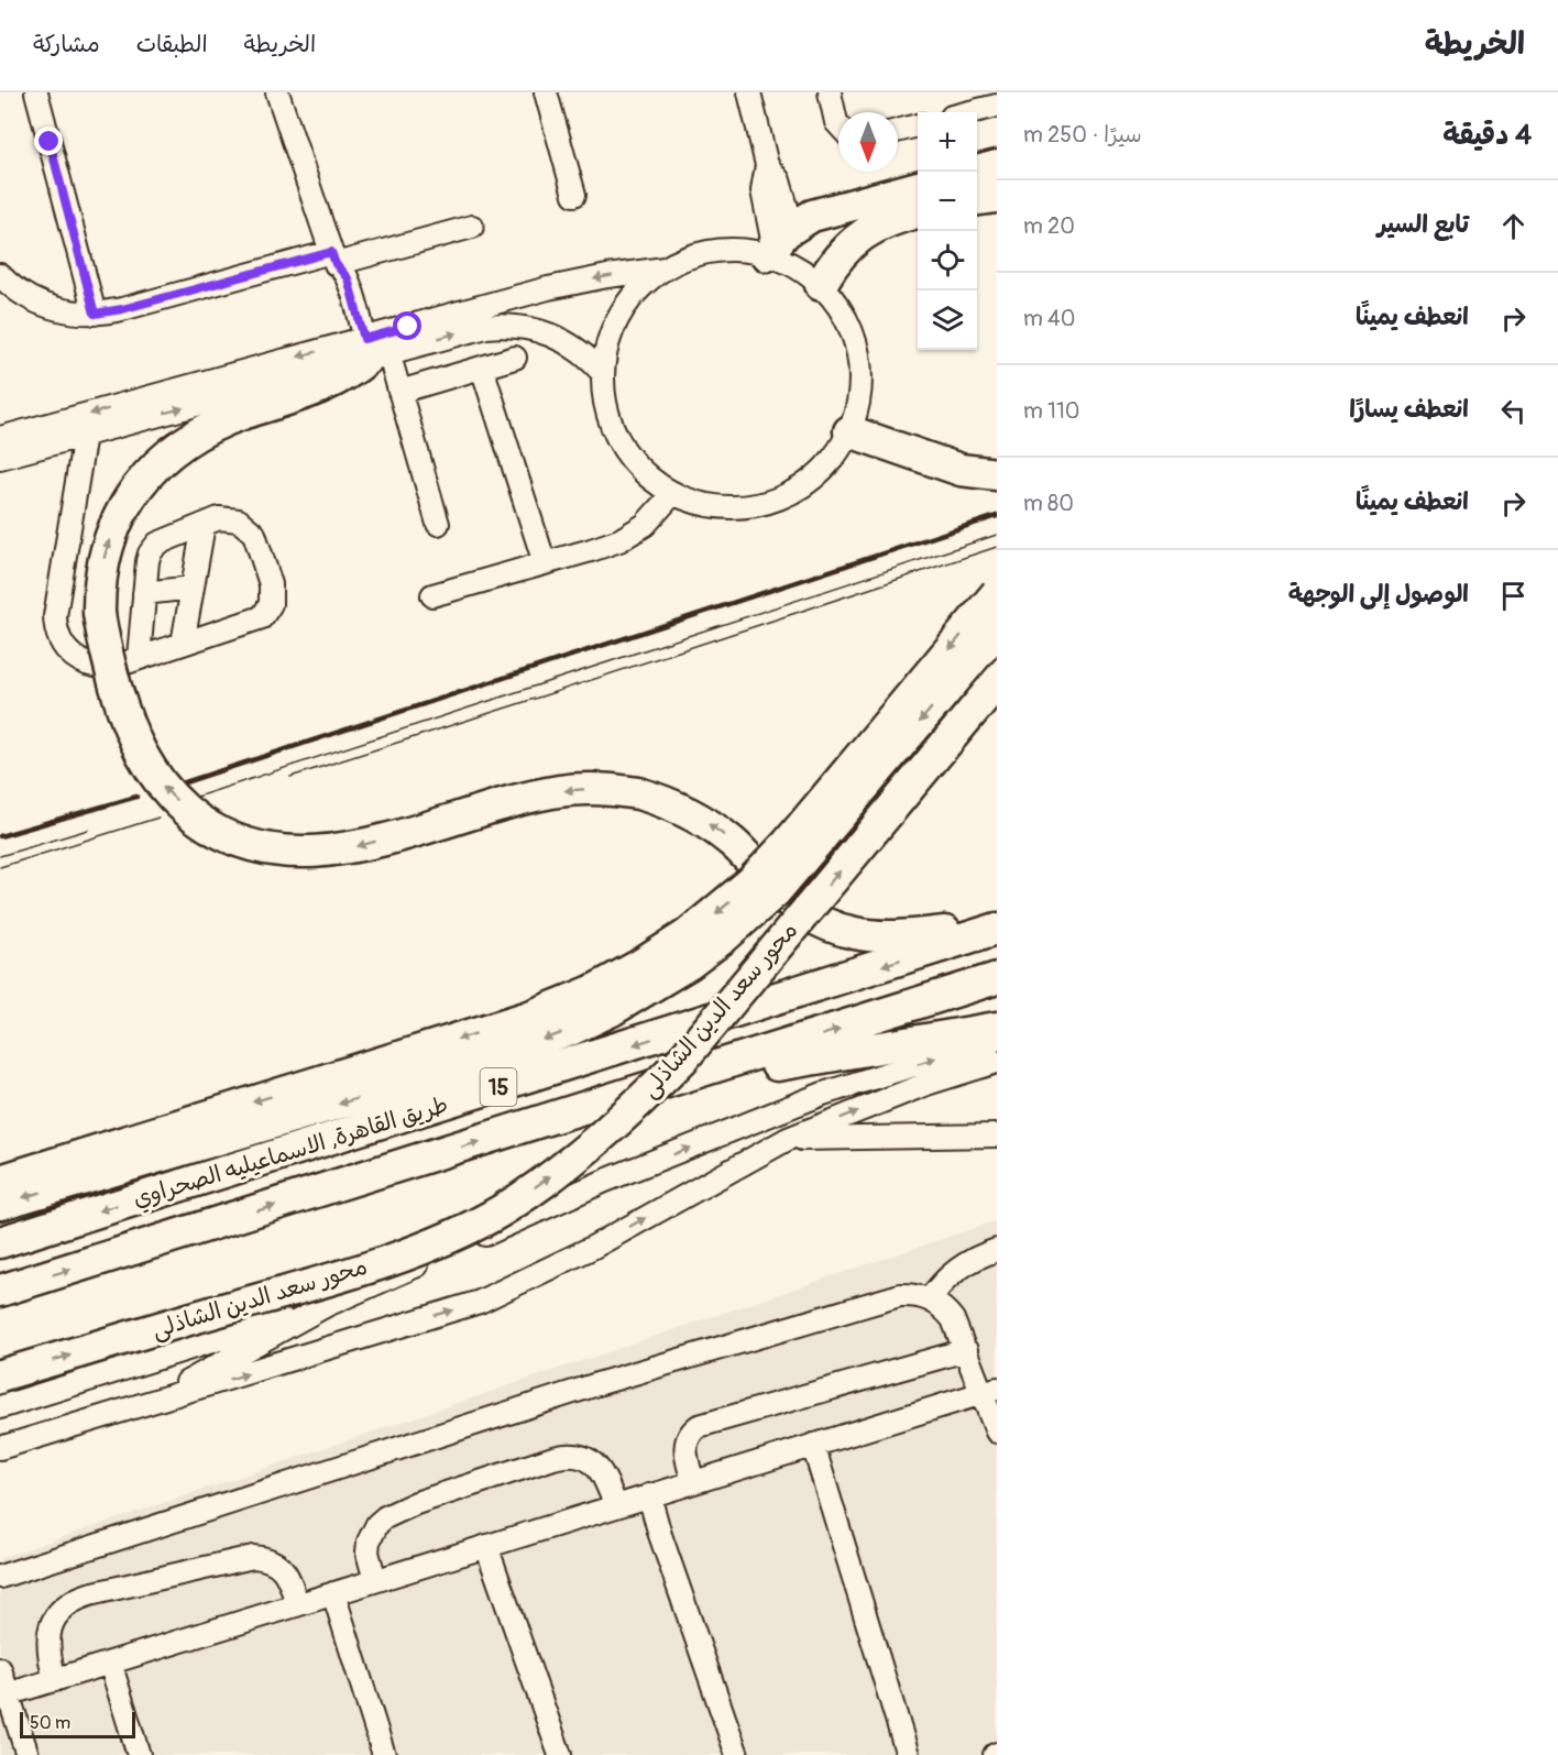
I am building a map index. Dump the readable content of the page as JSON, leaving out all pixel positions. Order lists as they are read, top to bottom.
{
  "streets": {
    "highway": ["محور سعد الدين الشاذلى", "15", "طريق القاهرة, الاسماعيليه الصحراوي"]
  },
  "scale_bar": "50 m",
  "north": "bottom",
  "page": {
    "header": "الخريطة",
    "nav": ["الخريطة", "الطبقات", "مشاركة"],
    "heading": ["4 دقيقة", "سيرًا · 250 m"],
    "map_buttons": ["+", "−"],
    "list": [
      ["تابع السير", "20 m"],
      ["انعطف يمينًا", "40 m"],
      ["انعطف يسارًا", "110 m"],
      ["انعطف يمينًا", "80 m"],
      "الوصول إلى الوجهة"
    ],
    "scale": "50 m"
  }
}
